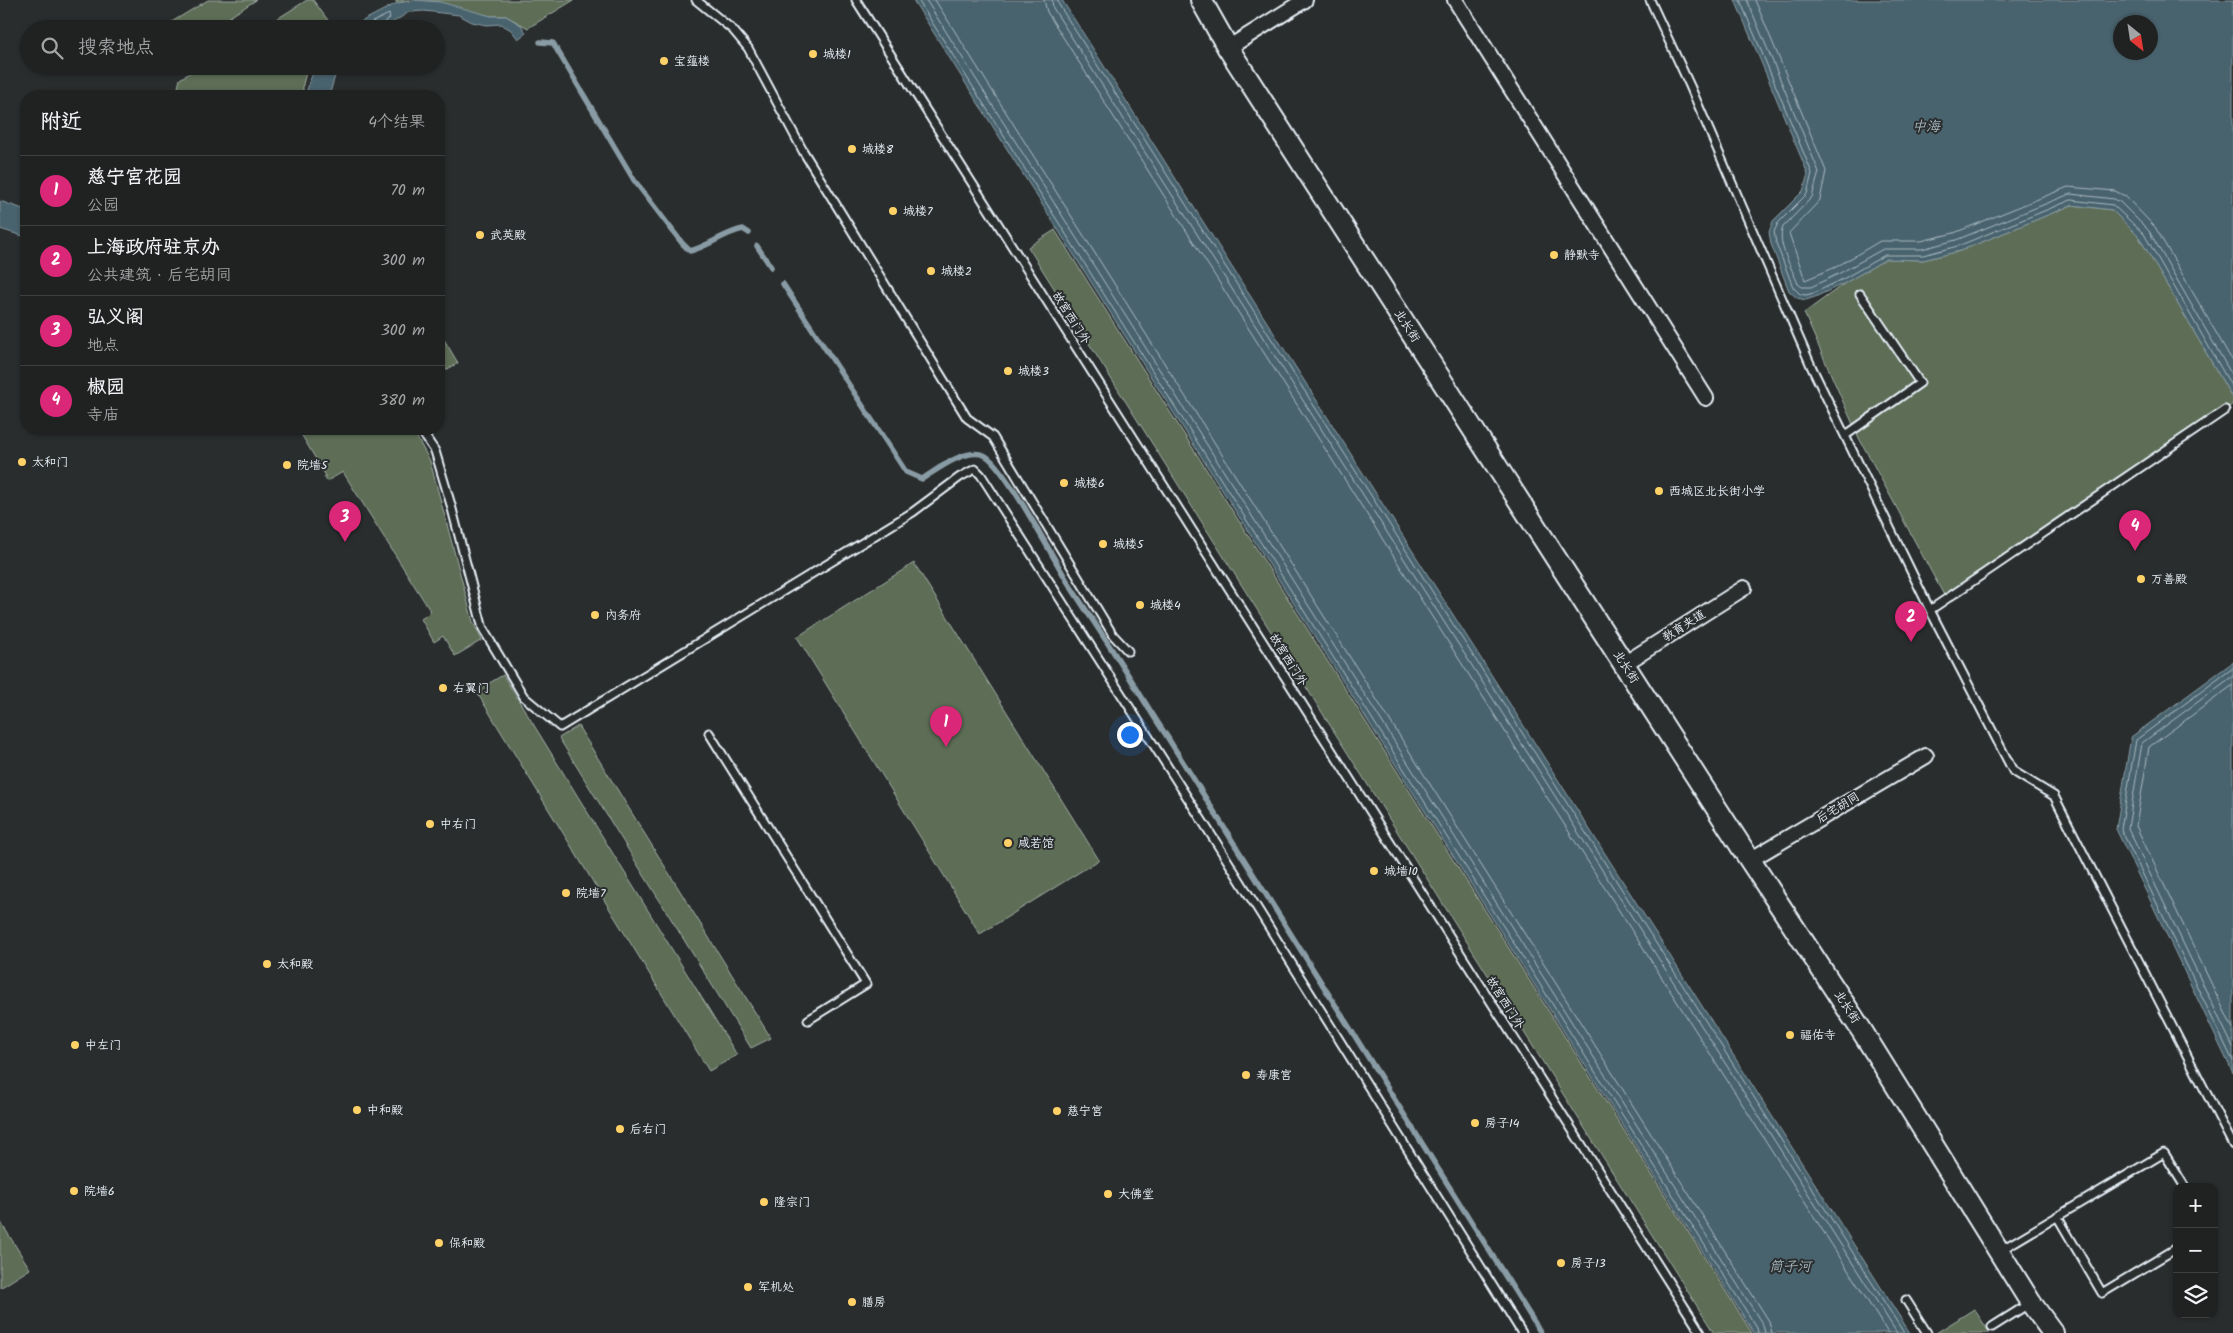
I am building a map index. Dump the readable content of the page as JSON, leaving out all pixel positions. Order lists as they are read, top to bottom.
{
  "streets": {
    "street": ["北长街", "教育夹道", "后宅胡同"],
    "lane": ["故宫西门外"]
  },
  "crossings": [
    ["北长街", "教育夹道"],
    ["北长街", "后宅胡同"]
  ],
  "water": ["中海", "筒子河"],
  "places": [
    "城楼1",
    "宝蕴楼",
    "城楼8",
    "城楼7",
    "武英殿",
    "静默寺",
    "城楼2",
    "城楼3",
    "太和门",
    "院墙5",
    "城楼6",
    "西城区北长街小学",
    "城楼5",
    "万善殿",
    "城楼4",
    "内务府",
    "右翼门",
    "中右门",
    "咸若馆",
    "城墙10",
    "院墙7",
    "太和殿",
    "福佑寺",
    "中左门",
    "寿康宫",
    "中和殿",
    "慈宁宫",
    "房子14",
    "后右门",
    "院墙6",
    "大佛堂",
    "隆宗门",
    "保和殿",
    "房子13",
    "军机处",
    "膳房"
  ],
  "north": "bottom right",
  "page": {
    "search": "搜索地点",
    "heading": ["附近", "4个结果"],
    "list": [
      {
        "mark": "1",
        "name": "慈宁宫花园",
        "note": "公园",
        "value": "70 m"
      },
      {
        "mark": "2",
        "name": "上海政府驻京办",
        "note": "公共建筑 · 后宅胡同",
        "value": "300 m"
      },
      {
        "mark": "3",
        "name": "弘义阁",
        "note": "地点",
        "value": "300 m"
      },
      {
        "mark": "4",
        "name": "椒园",
        "note": "寺庙",
        "value": "380 m"
      }
    ],
    "pins": [
      "3",
      "4",
      "2",
      "1"
    ],
    "map_buttons": ["+", "−"]
  }
}
